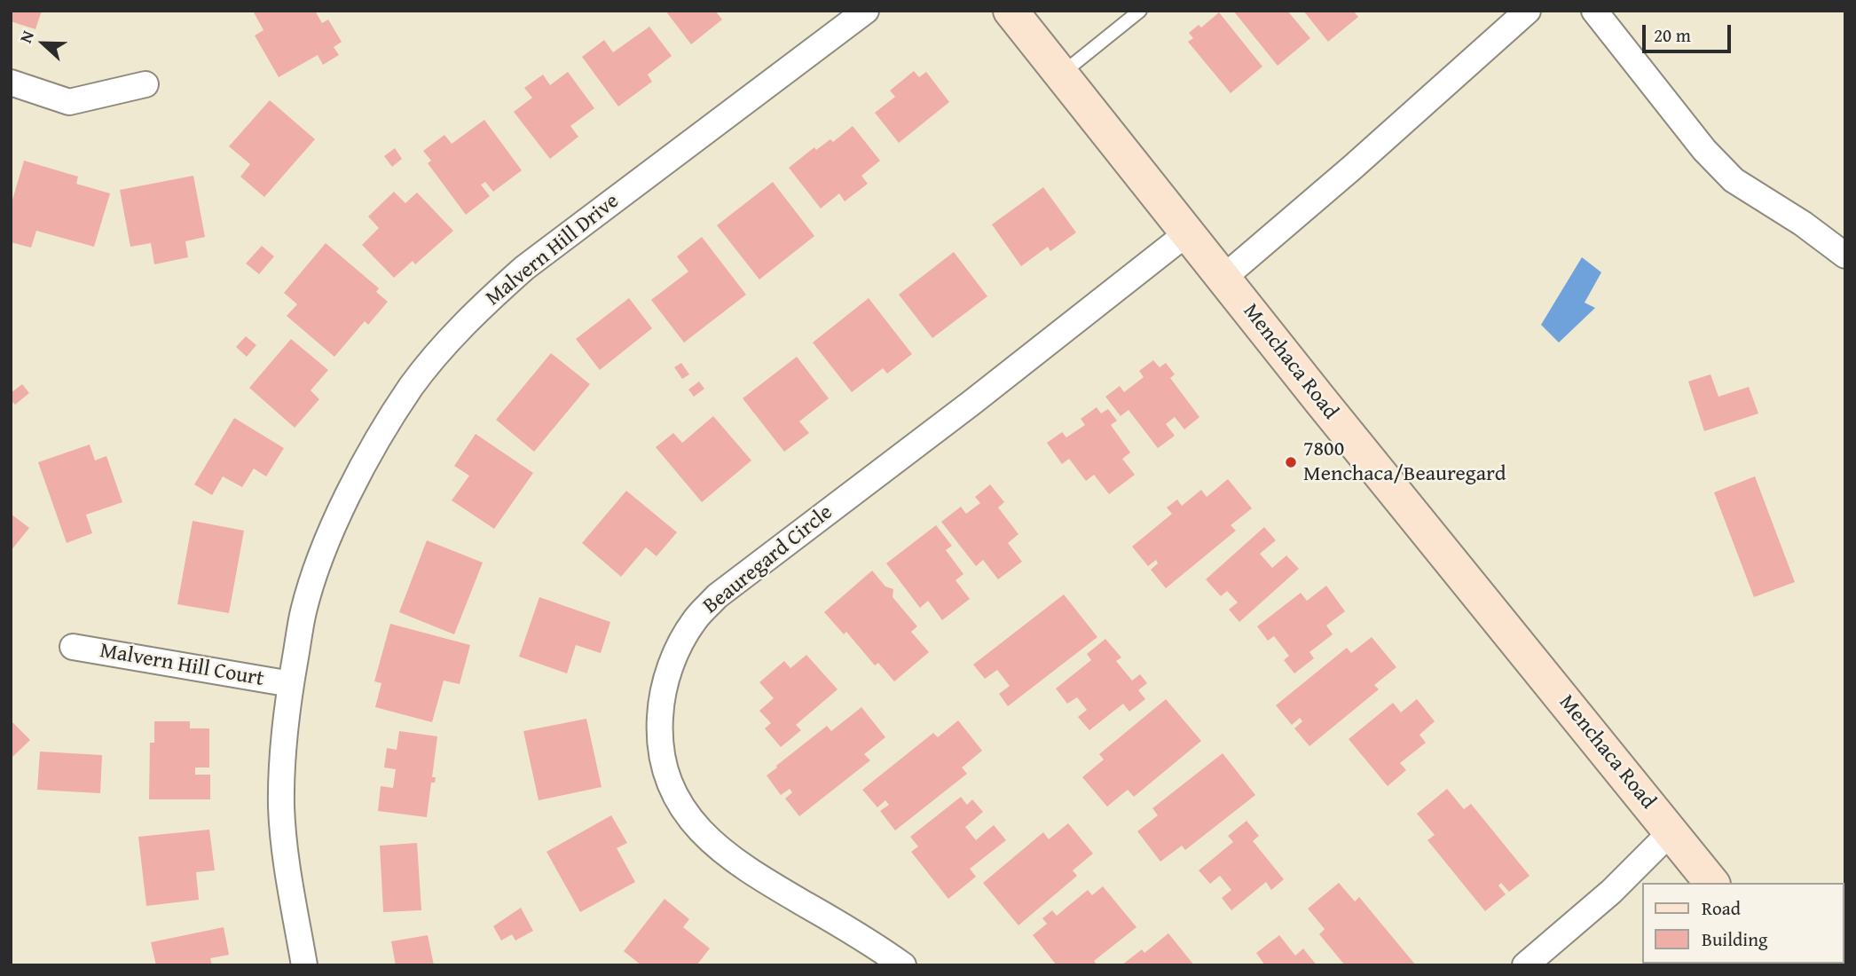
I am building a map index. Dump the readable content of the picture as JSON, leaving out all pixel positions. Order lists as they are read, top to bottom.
{
  "streets": {
    "main road": ["Menchaca Road"],
    "street": ["Malvern Hill Drive", "Beauregard Circle", "Malvern Hill Court"]
  },
  "crossings": [
    ["Malvern Hill Drive", "Malvern Hill Court"],
    ["Menchaca Road", "Beauregard Circle"]
  ],
  "places": ["7800 Menchaca/Beauregard"],
  "legend": ["Road", "Building"],
  "scale_bar": "20 m",
  "north": "left"
}
